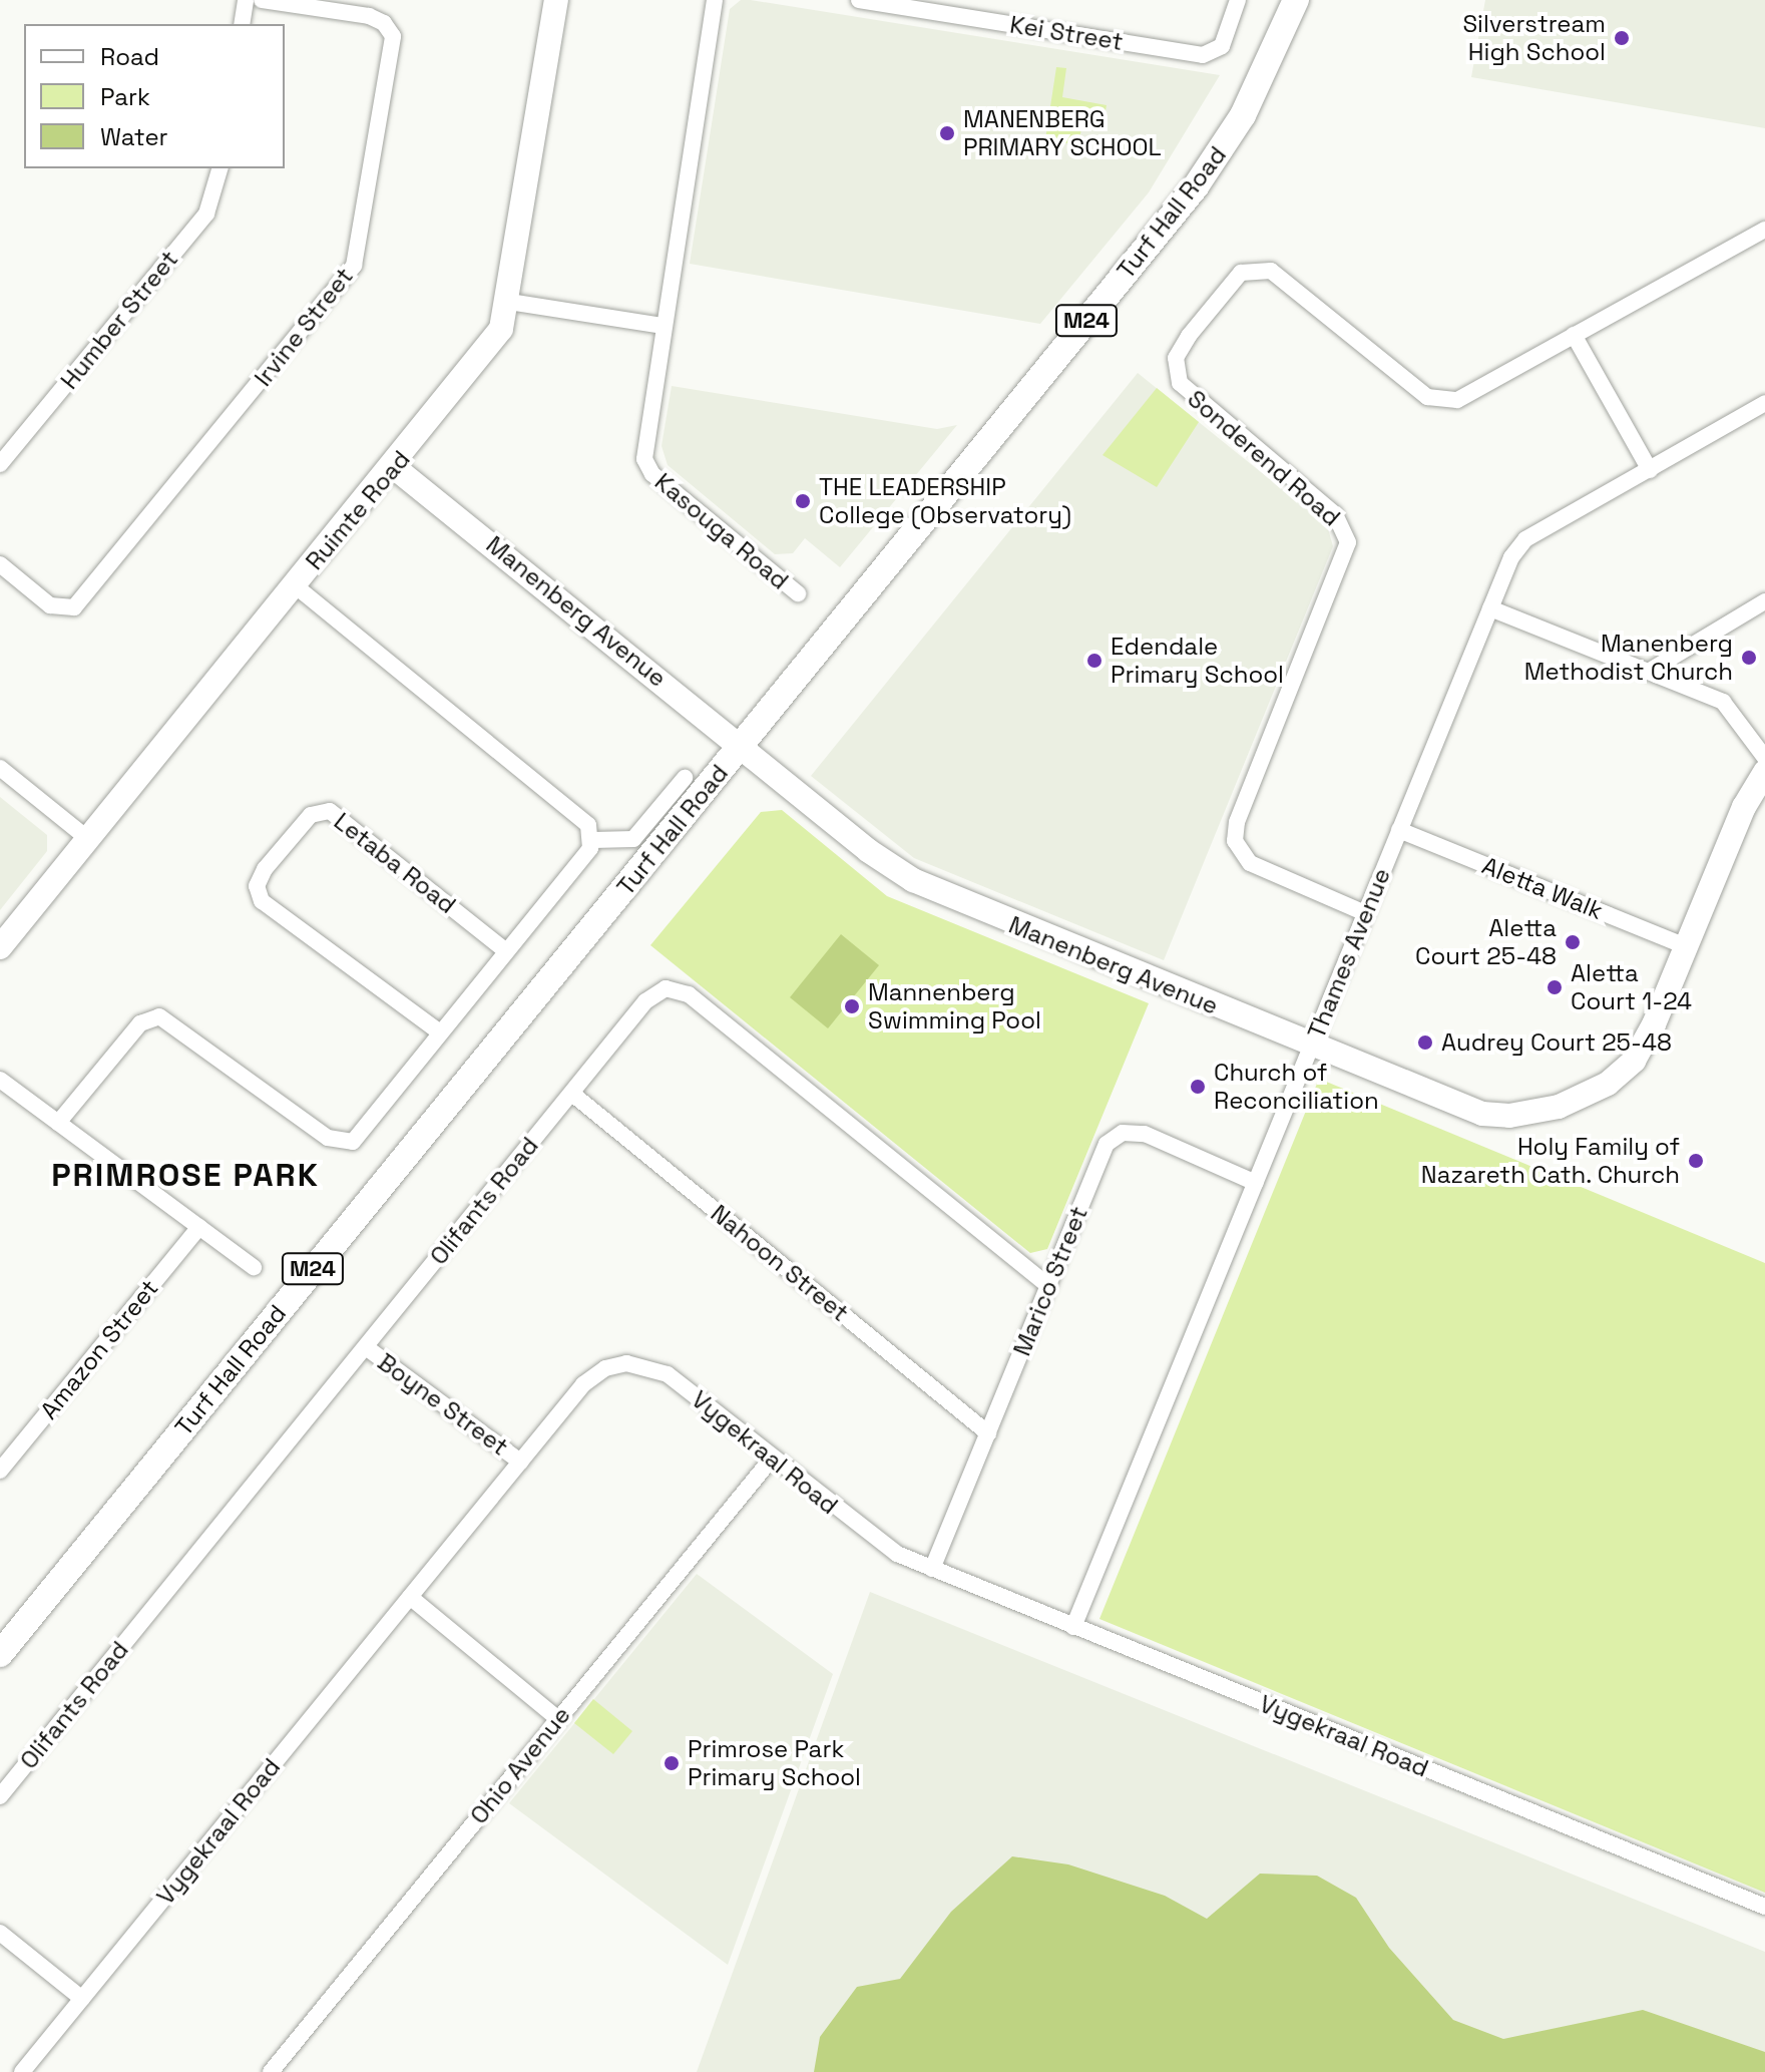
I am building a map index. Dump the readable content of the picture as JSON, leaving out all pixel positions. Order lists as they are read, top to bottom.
{
  "streets": {
    "main road": ["Turf Hall Road", "M24"],
    "street": [
      "Kei Street",
      "Humber Street",
      "Irvine Street",
      "Sonderend Road",
      "Ruimte Road",
      "Kasouga Road",
      "Manenberg Avenue",
      "Letaba Road",
      "Aletta Walk",
      "Thames Avenue",
      "Olifants Road",
      "Nahoon Street",
      "Marico Street",
      "Amazon Street",
      "Boyne Street",
      "Vygekraal Road",
      "Ohio Avenue"
    ]
  },
  "crossings": [
    ["Turf Hall Road", "Manenberg Avenue"],
    ["Sonderend Road", "Thames Avenue"],
    ["Ruimte Road", "Manenberg Avenue"],
    ["Manenberg Avenue", "Aletta Walk"],
    ["Manenberg Avenue", "Thames Avenue"],
    ["Aletta Walk", "Thames Avenue"],
    ["Thames Avenue", "Marico Street"],
    ["Thames Avenue", "Vygekraal Road"],
    ["Olifants Road", "Nahoon Street"],
    ["Olifants Road", "Marico Street"],
    ["Olifants Road", "Boyne Street"],
    ["Nahoon Street", "Marico Street"],
    ["Marico Street", "Vygekraal Road"],
    ["Boyne Street", "Vygekraal Road"],
    ["Vygekraal Road", "Ohio Avenue"]
  ],
  "districts": ["PRIMROSE PARK"],
  "places": [
    "Silverstream High School",
    "MANENBERG PRIMARY SCHOOL",
    "THE LEADERSHIP College (Observatory)",
    "Manenberg Methodist Church",
    "Edendale Primary School",
    "Aletta Court 25-48",
    "Aletta Court 1-24",
    "Mannenberg Swimming Pool",
    "Audrey Court 25-48",
    "Church of Reconciliation",
    "Holy Family of Nazareth Cath. Church",
    "Primrose Park Primary School"
  ],
  "legend": ["Road", "Park", "Water"]
}
